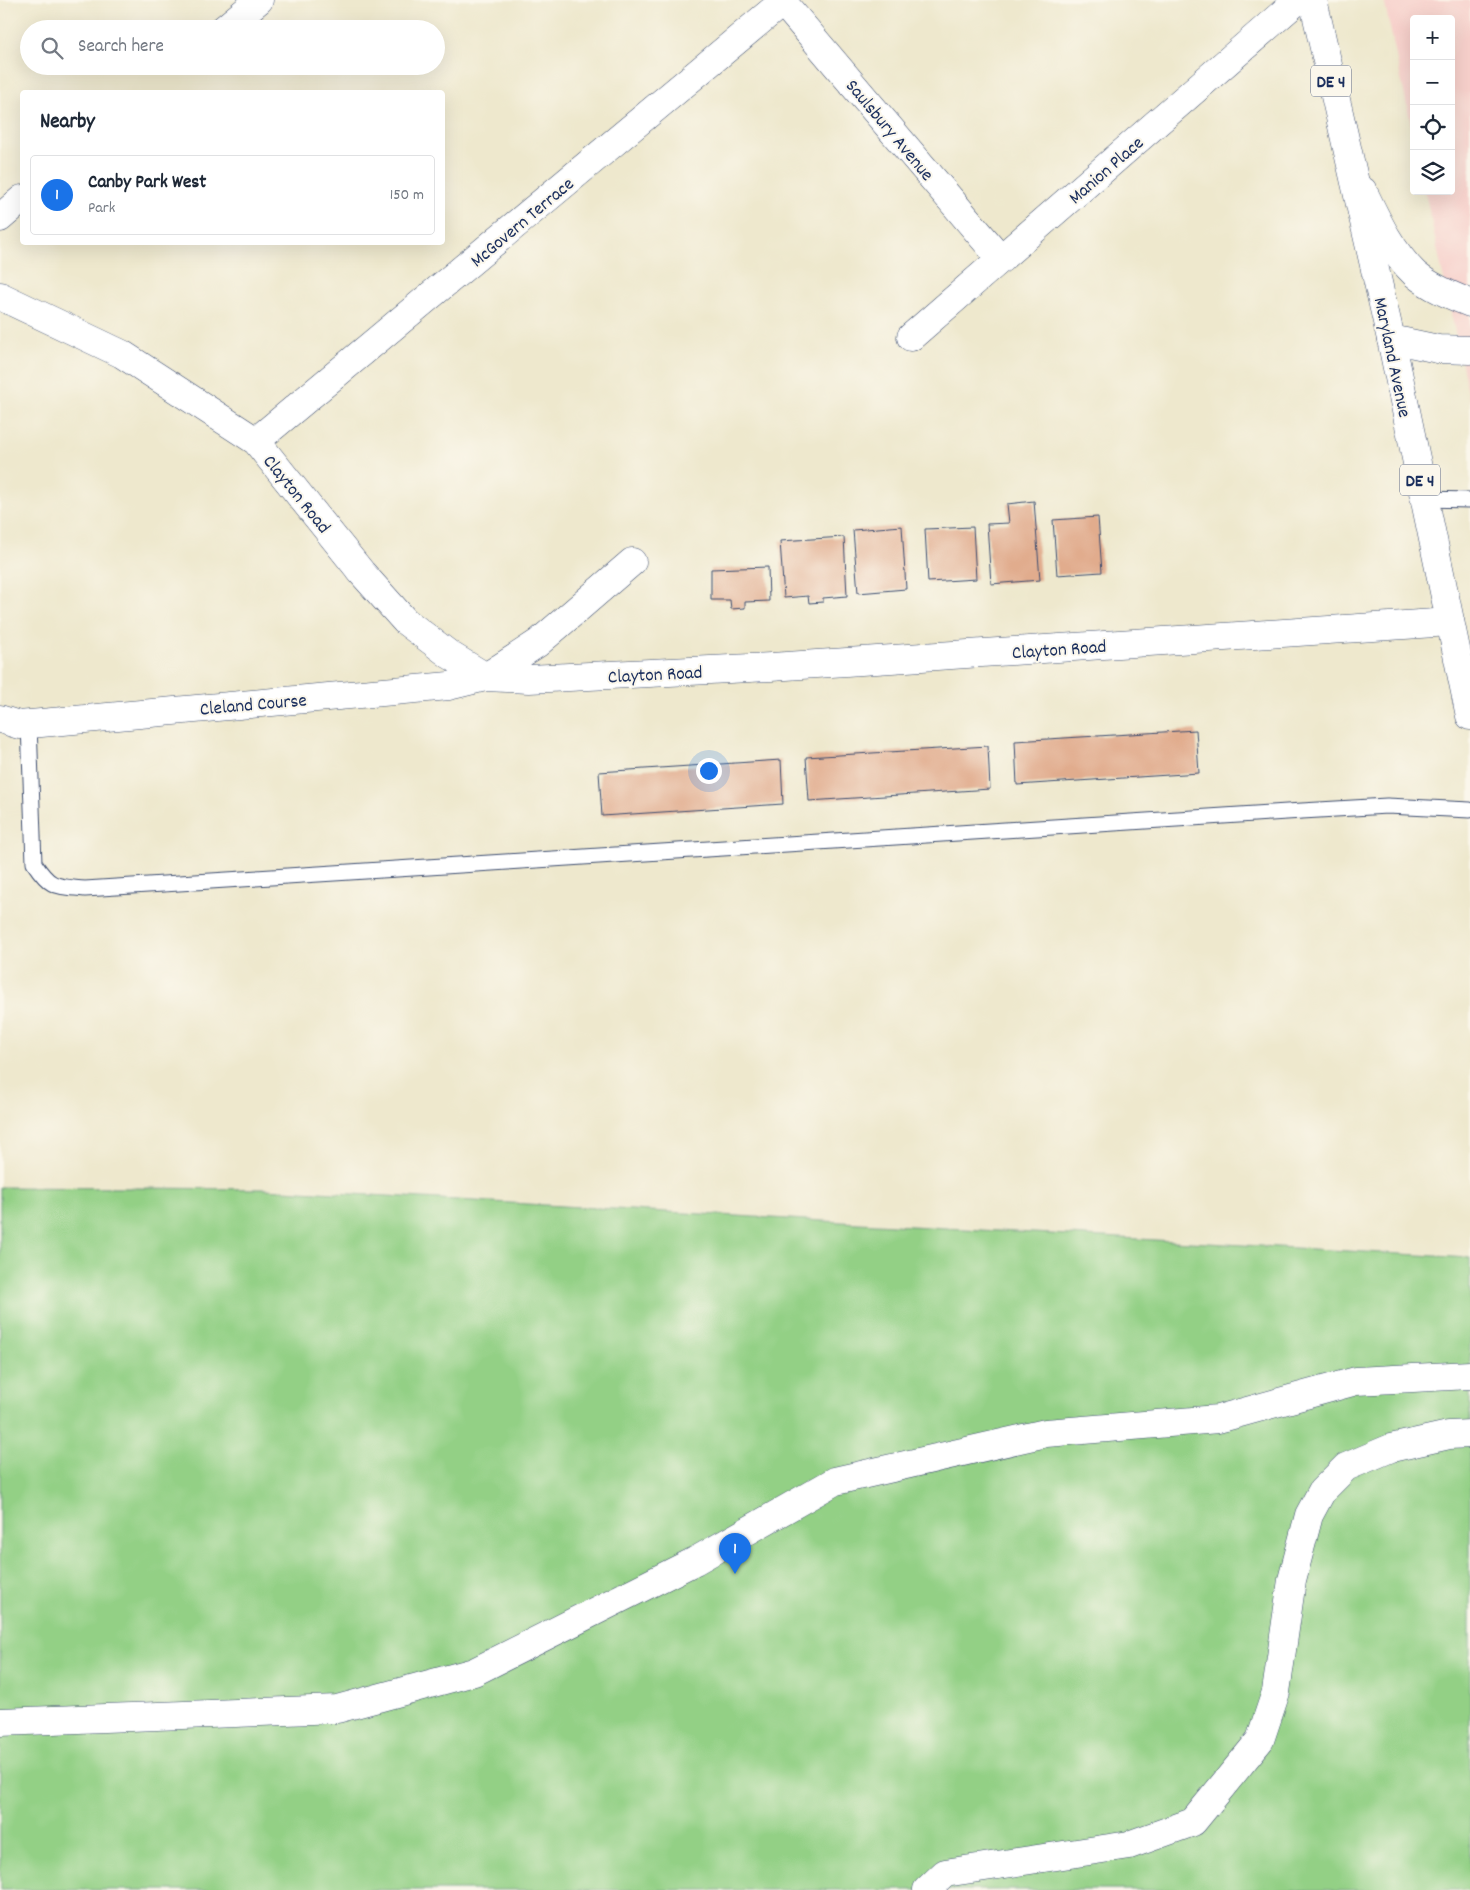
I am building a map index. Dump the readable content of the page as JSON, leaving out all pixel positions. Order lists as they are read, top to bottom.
{
  "streets": {
    "street": [
      "DE 4",
      "Saulsbury Avenue",
      "Manion Place",
      "McGovern Terrace",
      "Maryland Avenue",
      "Clayton Road",
      "Cleland Course"
    ]
  },
  "crossings": [
    ["Saulsbury Avenue", "Manion Place"],
    ["Saulsbury Avenue", "McGovern Terrace"],
    ["McGovern Terrace", "Clayton Road"],
    ["Maryland Avenue", "Clayton Road"],
    ["Clayton Road", "Cleland Course"]
  ],
  "page": {
    "map_buttons": ["+", "−"],
    "search": "Search here",
    "heading": "Nearby",
    "list": [
      {
        "mark": "1",
        "name": "Canby Park West",
        "note": "Park",
        "value": "150 m"
      }
    ],
    "pins": "1"
  }
}
